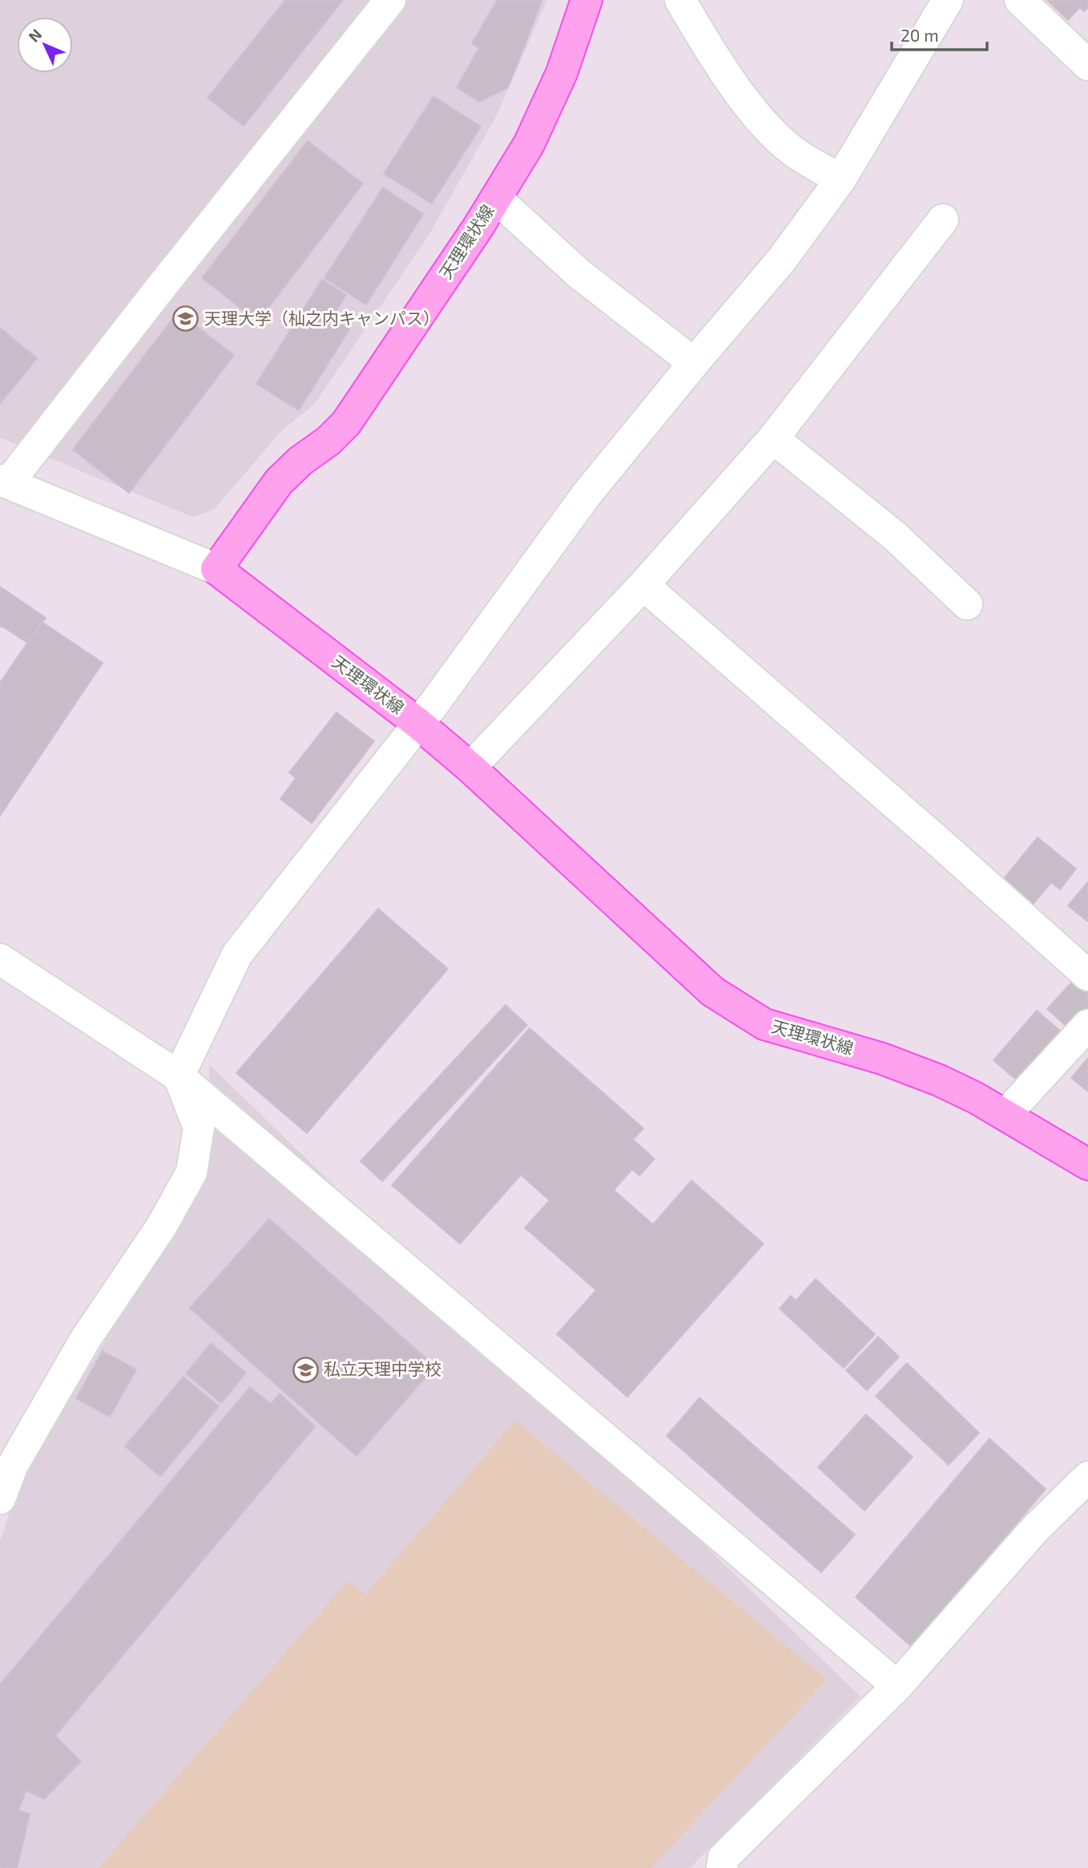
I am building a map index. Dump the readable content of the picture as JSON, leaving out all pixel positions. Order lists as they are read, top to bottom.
{
  "streets": {
    "main road": ["天理環状線"]
  },
  "places": {
    "school or university": ["天理大学（杣之内キャンパス）", "私立天理中学校"]
  },
  "scale_bar": "20 m",
  "north": "top left"
}
